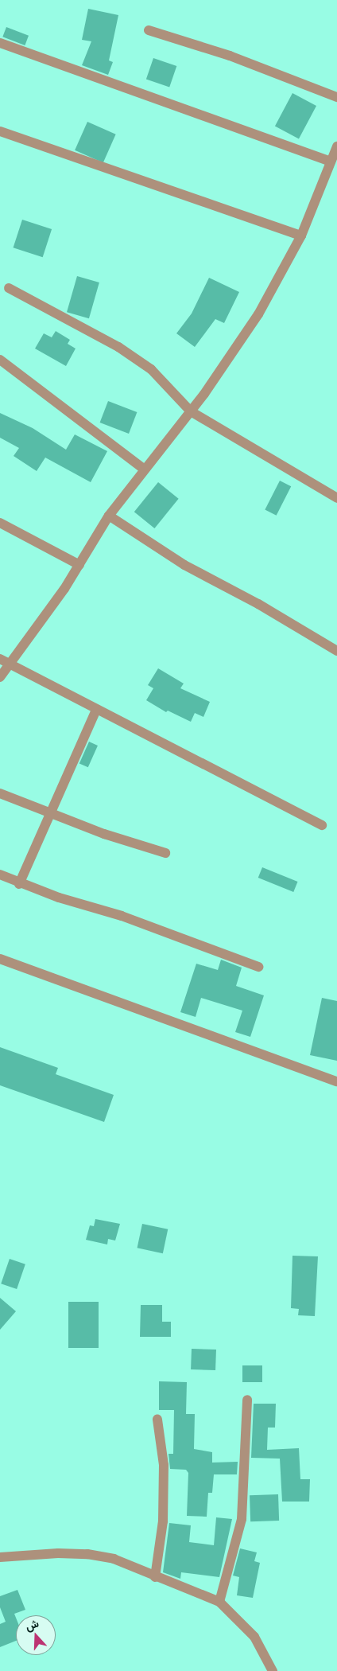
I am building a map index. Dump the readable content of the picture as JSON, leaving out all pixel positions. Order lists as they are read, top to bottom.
{
  "north": "top"
}
